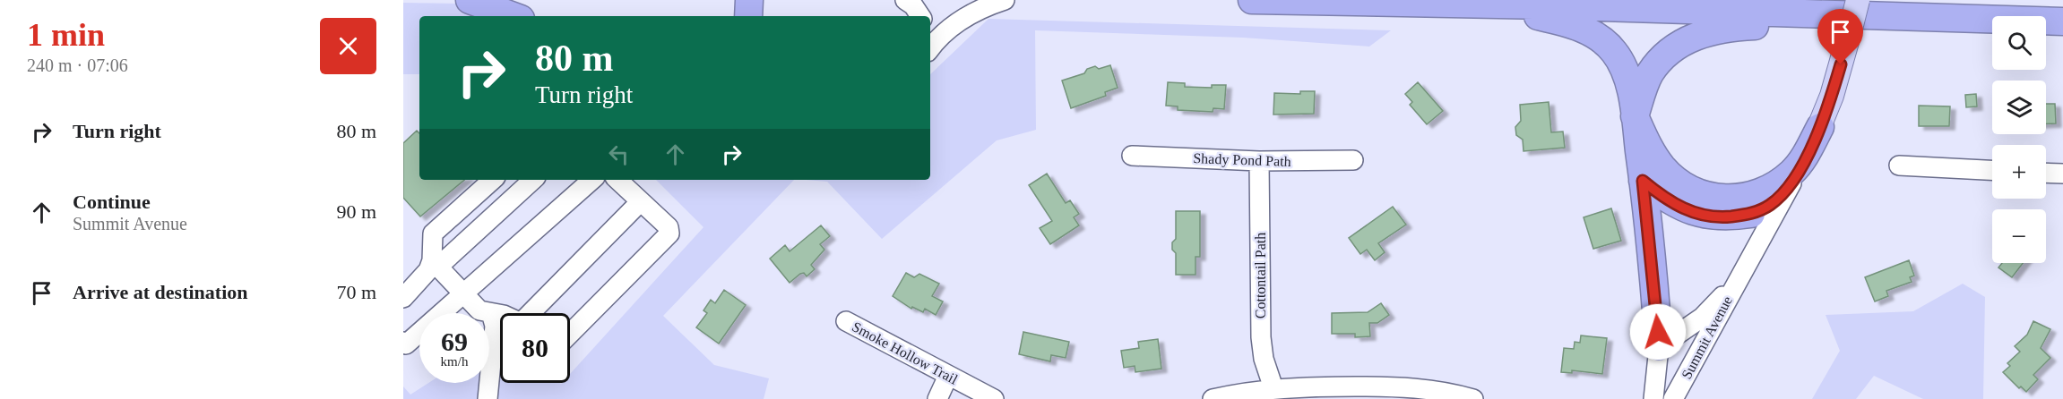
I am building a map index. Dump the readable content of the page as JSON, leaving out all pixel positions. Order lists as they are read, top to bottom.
{
  "streets": {
    "main road": ["Summit Avenue"],
    "street": ["Shady Pond Path", "Cottontail Path", "Smoke Hollow Trail"]
  },
  "crossings": [
    ["Shady Pond Path", "Cottontail Path"]
  ],
  "page": {
    "heading": ["1 min", "240 m · 07:06"],
    "map_buttons": ["+", "−"],
    "turn": ["80 m", "Turn right"],
    "list": [
      {
        "name": "Turn right",
        "value": "80 m"
      },
      {
        "name": "Continue",
        "note": "Summit Avenue",
        "value": "90 m"
      },
      {
        "name": "Arrive at destination",
        "value": "70 m"
      }
    ],
    "speed": "69 km/h",
    "limit": "80"
  }
}
